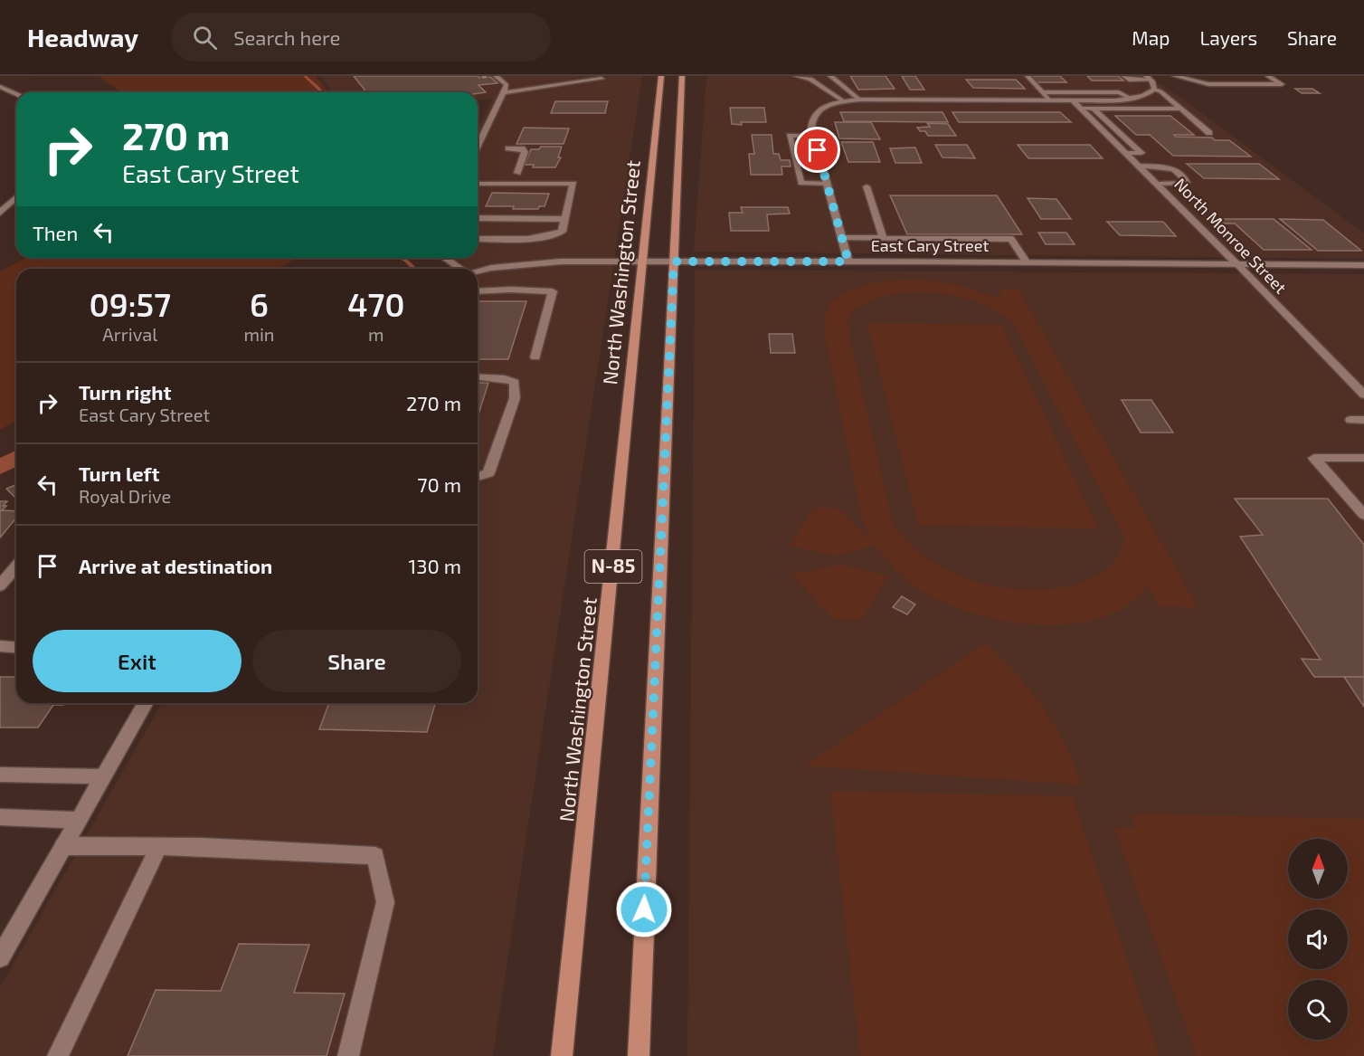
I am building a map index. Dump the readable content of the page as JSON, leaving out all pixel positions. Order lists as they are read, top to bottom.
{
  "streets": {
    "main road": ["North Washington Street", "N-85"],
    "street": ["North Monroe Street", "East Cary Street"]
  },
  "crossings": [
    ["North Monroe Street", "East Cary Street"],
    ["East Cary Street", "North Washington Street"],
    ["East Cary Street", "N-85"]
  ],
  "north": "top",
  "page": {
    "header": "Headway",
    "search": "Search here",
    "nav": ["Map", "Layers", "Share"],
    "turn": ["270 m", "East Cary Street"],
    "then": "Then",
    "eta": [
      "09:57",
      "Arrival",
      "6",
      "min",
      "470",
      "m"
    ],
    "list": [
      {
        "name": "Turn right",
        "note": "East Cary Street",
        "value": "270 m"
      },
      {
        "name": "Turn left",
        "note": "Royal Drive",
        "value": "70 m"
      },
      {
        "name": "Arrive at destination",
        "value": "130 m"
      }
    ],
    "buttons": ["Exit", "Share"]
  }
}
